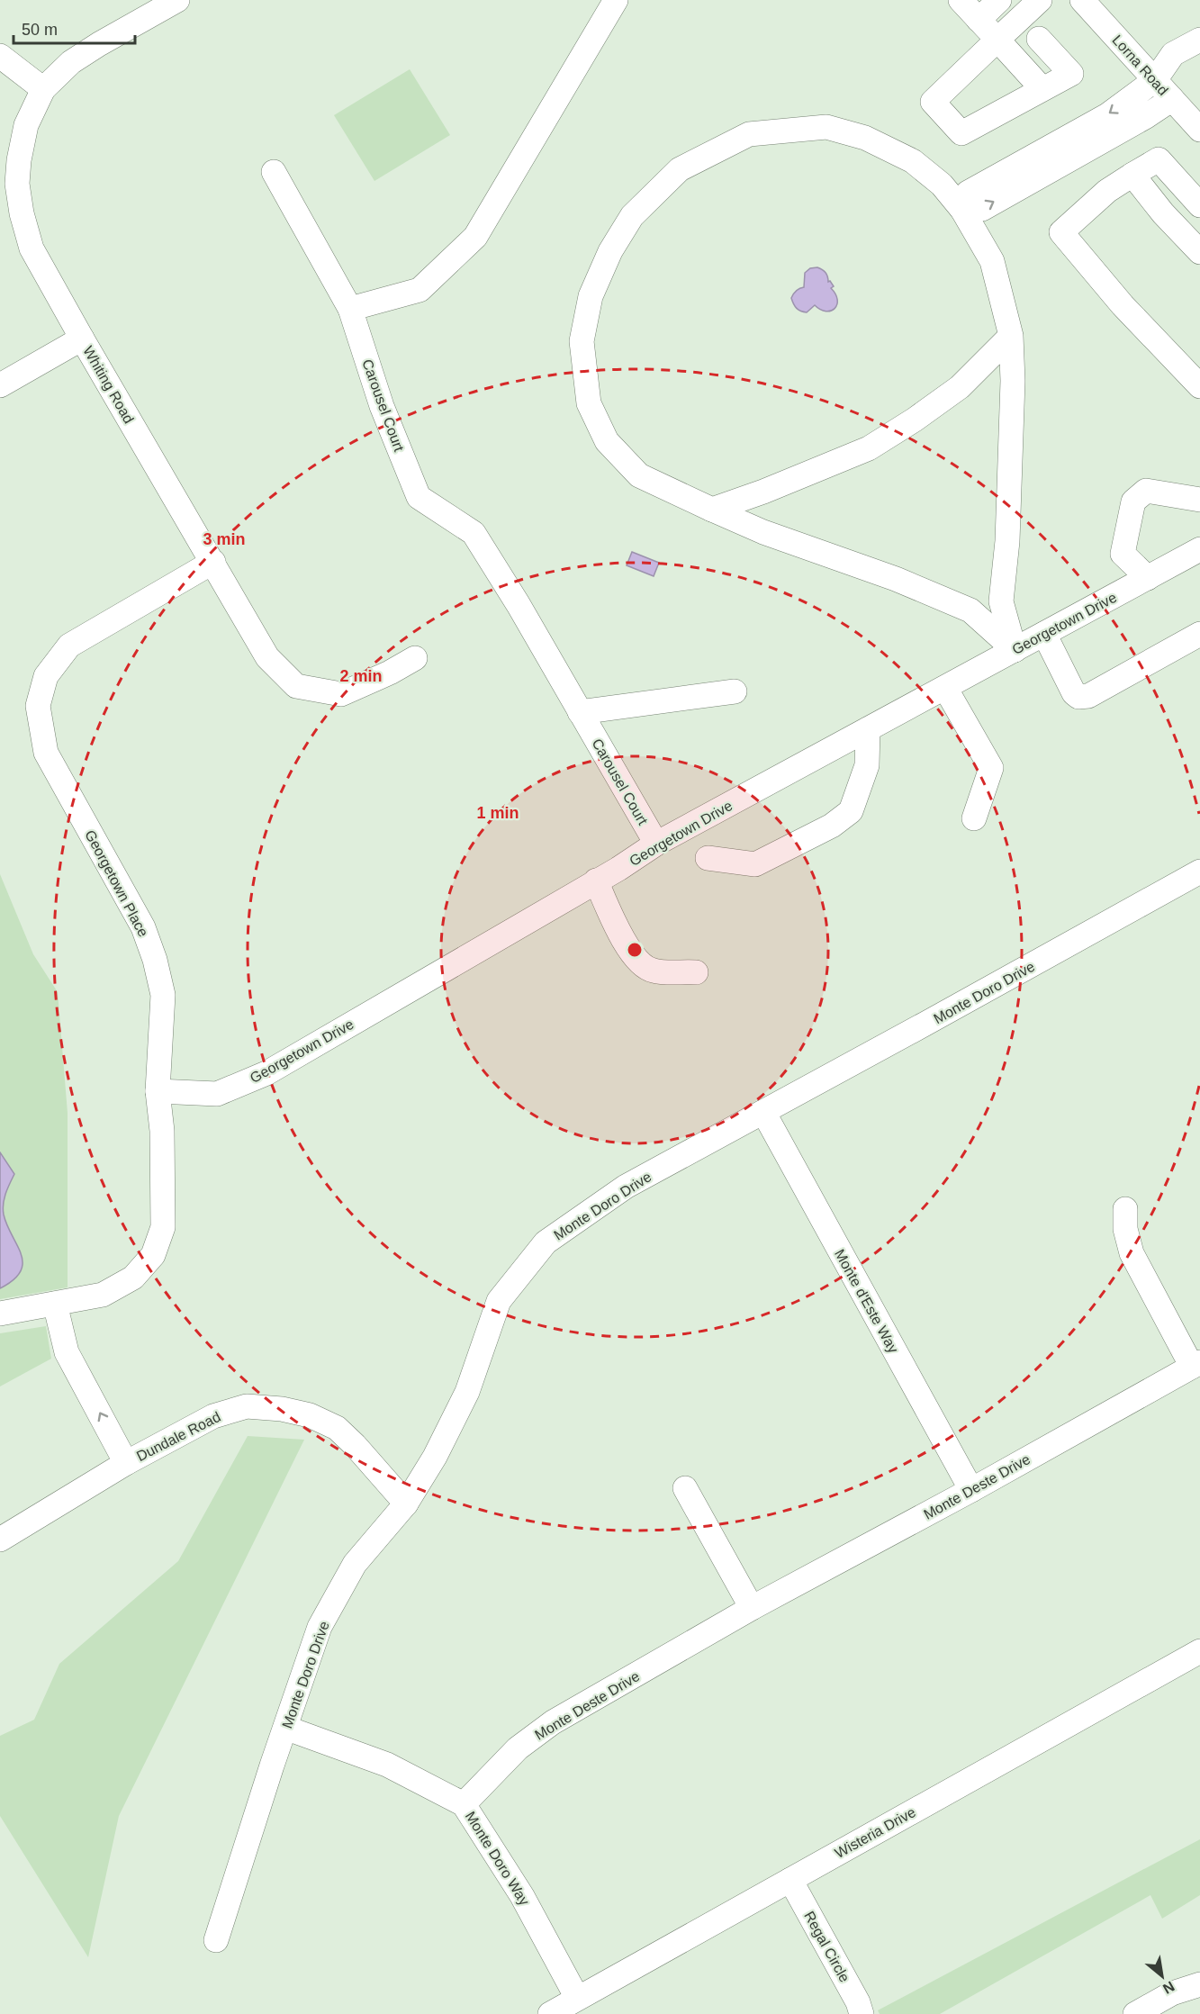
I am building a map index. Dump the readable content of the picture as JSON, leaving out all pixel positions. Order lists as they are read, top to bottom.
{
  "streets": {
    "street": [
      "Lorna Road",
      "Whiting Road",
      "Carousel Court",
      "Georgetown Drive",
      "Georgetown Place",
      "Monte Doro Drive",
      "Monte d'Este Way",
      "Dundale Road",
      "Monte Deste Drive",
      "Wisteria Drive",
      "Monte Doro Way",
      "Regal Circle"
    ]
  },
  "crossings": [
    ["Whiting Road", "Georgetown Place"],
    ["Carousel Court", "Georgetown Drive"],
    ["Georgetown Drive", "Georgetown Place"],
    ["Monte Doro Drive", "Monte d'Este Way"],
    ["Monte Doro Drive", "Dundale Road"],
    ["Monte Doro Drive", "Monte Doro Way"],
    ["Monte d'Este Way", "Monte Deste Drive"],
    ["Monte Deste Drive", "Monte Doro Way"],
    ["Wisteria Drive", "Monte Doro Way"],
    ["Wisteria Drive", "Regal Circle"]
  ],
  "scale_bar": "50 m",
  "north": "bottom right",
  "rings": ["3 min", "2 min", "1 min"]
}
